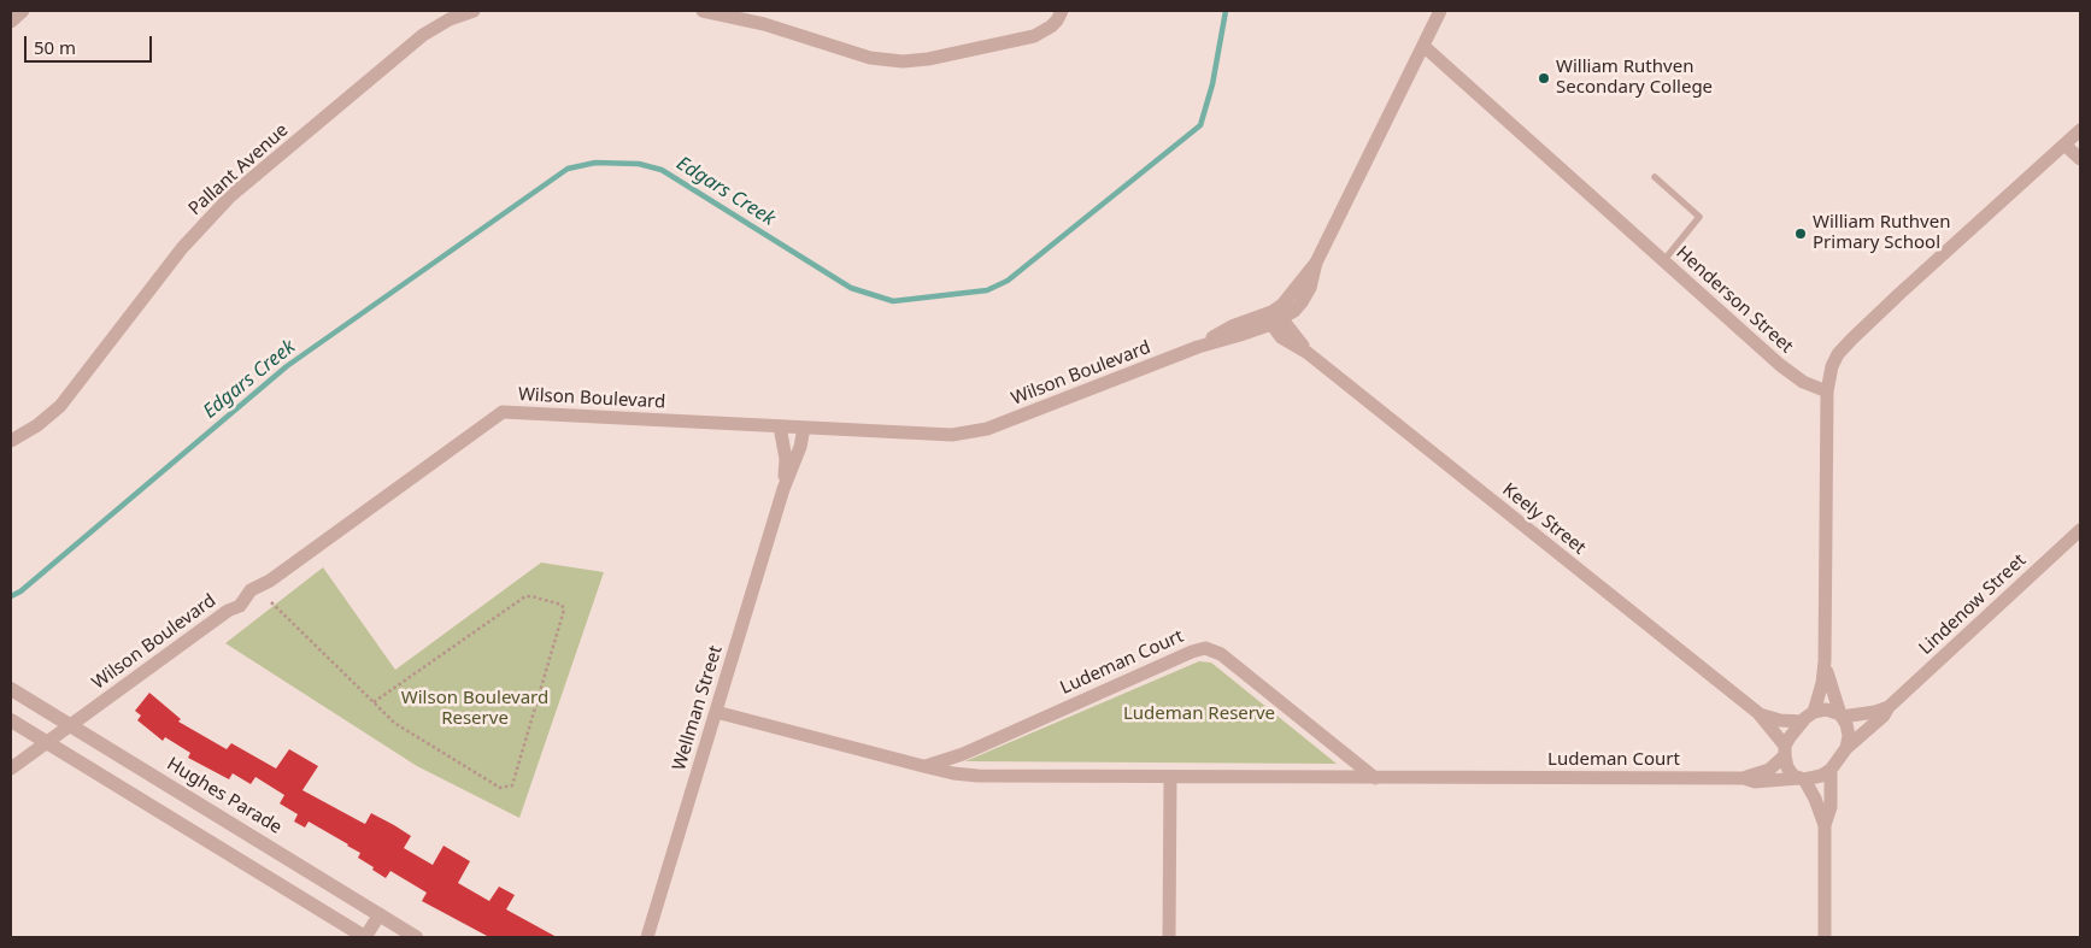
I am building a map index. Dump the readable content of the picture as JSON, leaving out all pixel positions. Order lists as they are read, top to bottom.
{
  "streets": {
    "street": [
      "Pallant Avenue",
      "Henderson Street",
      "Wilson Boulevard",
      "Keely Street",
      "Lindenow Street",
      "Ludeman Court",
      "Wellman Street",
      "Hughes Parade"
    ]
  },
  "crossings": [
    ["Henderson Street", "Wilson Boulevard"],
    ["Wilson Boulevard", "Keely Street"],
    ["Wilson Boulevard", "Wellman Street"],
    ["Wilson Boulevard", "Hughes Parade"],
    ["Keely Street", "Lindenow Street"],
    ["Keely Street", "Ludeman Court"],
    ["Lindenow Street", "Ludeman Court"],
    ["Ludeman Court", "Wellman Street"]
  ],
  "water": ["Edgars Creek"],
  "parks": ["Wilson Boulevard Reserve", "Ludeman Reserve"],
  "places": ["William Ruthven Secondary College", "William Ruthven Primary School"],
  "scale_bar": "50 m"
}
